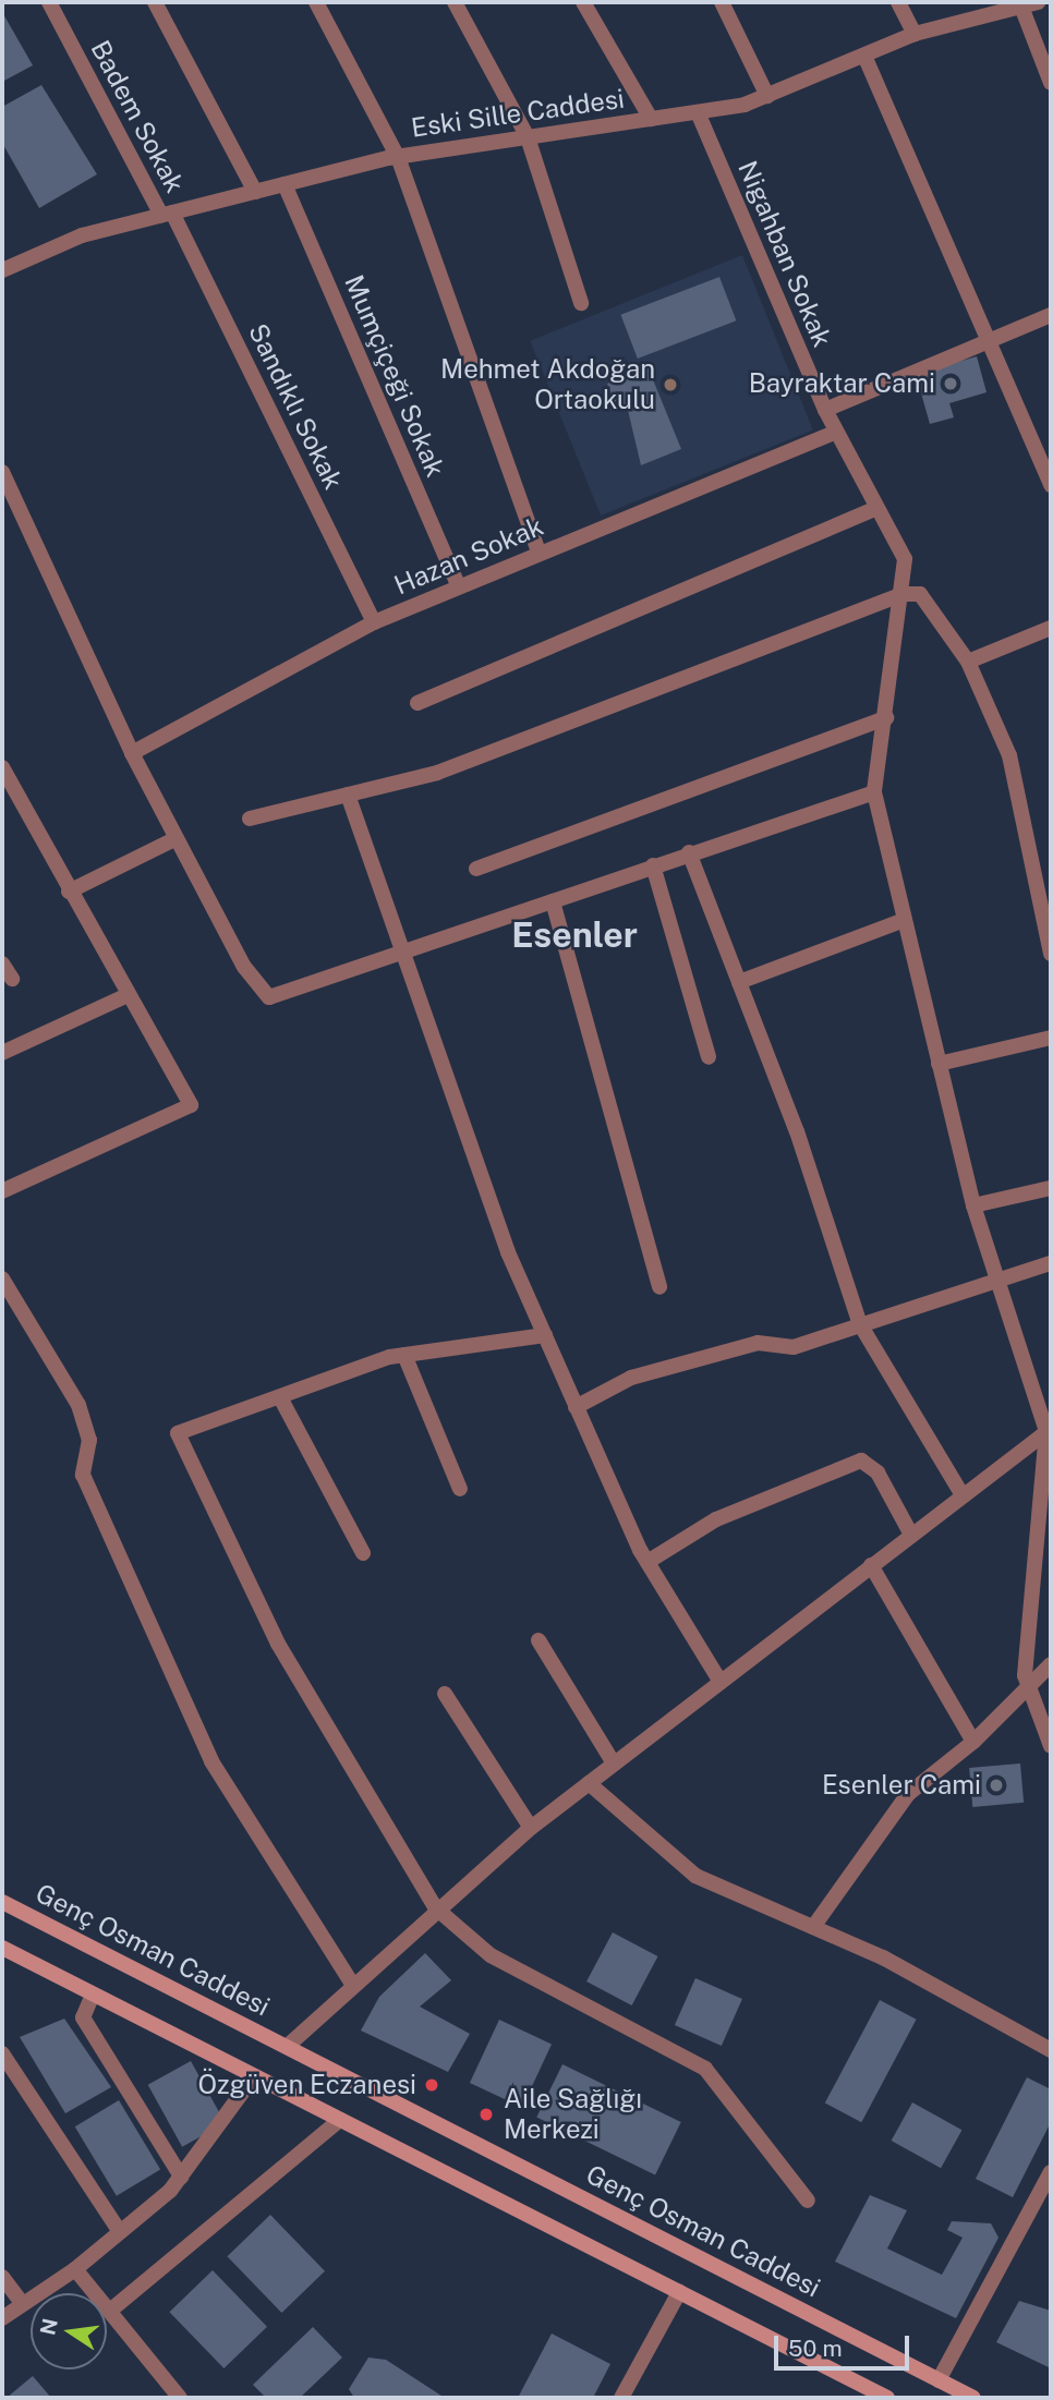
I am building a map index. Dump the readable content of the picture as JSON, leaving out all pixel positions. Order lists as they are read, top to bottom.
{
  "streets": {
    "main road": ["Genç Osman Caddesi"],
    "street": [
      "Eski Sille Caddesi",
      "Badem Sokak",
      "Nigahban Sokak",
      "Mumçiçeği Sokak",
      "Sandıklı Sokak",
      "Hazan Sokak"
    ]
  },
  "crossings": [
    ["Eski Sille Caddesi", "Badem Sokak"],
    ["Eski Sille Caddesi", "Nigahban Sokak"],
    ["Eski Sille Caddesi", "Mumçiçeği Sokak"],
    ["Eski Sille Caddesi", "Sandıklı Sokak"],
    ["Badem Sokak", "Sandıklı Sokak"],
    ["Nigahban Sokak", "Hazan Sokak"],
    ["Mumçiçeği Sokak", "Hazan Sokak"],
    ["Sandıklı Sokak", "Hazan Sokak"]
  ],
  "districts": ["Esenler"],
  "places": [
    "Bayraktar Cami",
    "Mehmet Akdoğan Ortaokulu",
    "Esenler Cami",
    "Özgüven Eczanesi",
    "Aile Sağlığı Merkezi"
  ],
  "scale_bar": "50 m",
  "north": "left"
}
